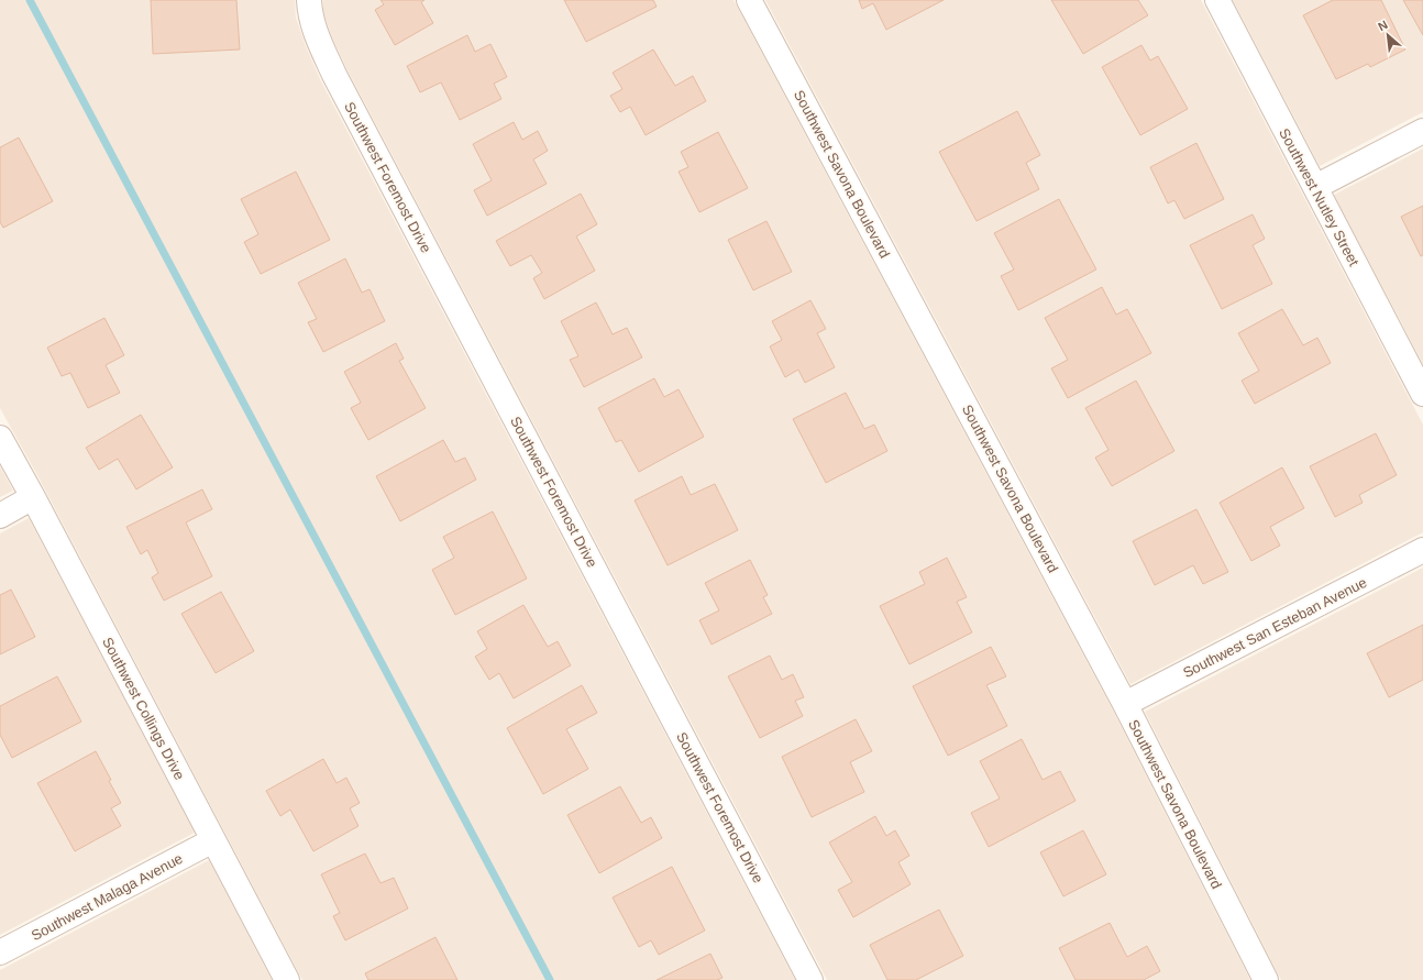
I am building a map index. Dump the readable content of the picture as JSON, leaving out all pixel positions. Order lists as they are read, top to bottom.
{
  "streets": {
    "street": [
      "Southwest Savona Boulevard",
      "Southwest Foremost Drive",
      "Southwest Nutley Street",
      "Southwest San Esteban Avenue",
      "Southwest Collings Drive",
      "Southwest Malaga Avenue"
    ]
  },
  "crossings": [
    ["Southwest Savona Boulevard", "Southwest San Esteban Avenue"],
    ["Southwest Collings Drive", "Southwest Malaga Avenue"]
  ],
  "north": "top left"
}
